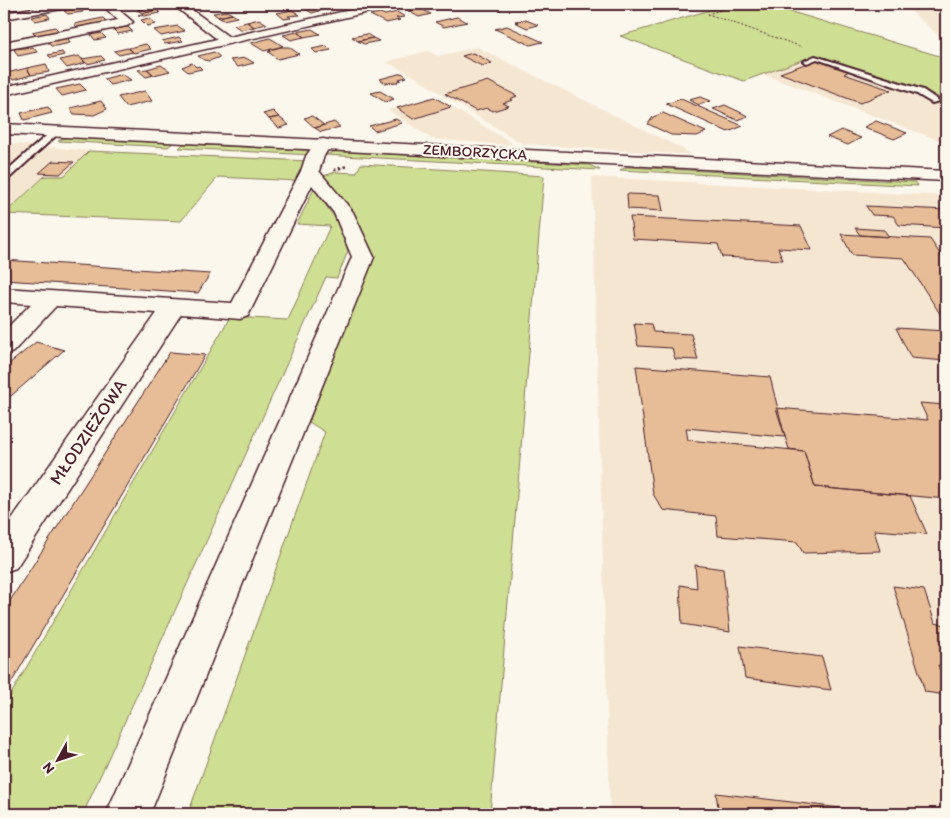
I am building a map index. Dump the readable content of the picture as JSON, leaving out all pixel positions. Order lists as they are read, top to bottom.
{
  "streets": {
    "street": ["ZEMBORZYCKA", "MŁODZIEŻOWA"]
  },
  "north": "bottom left"
}
